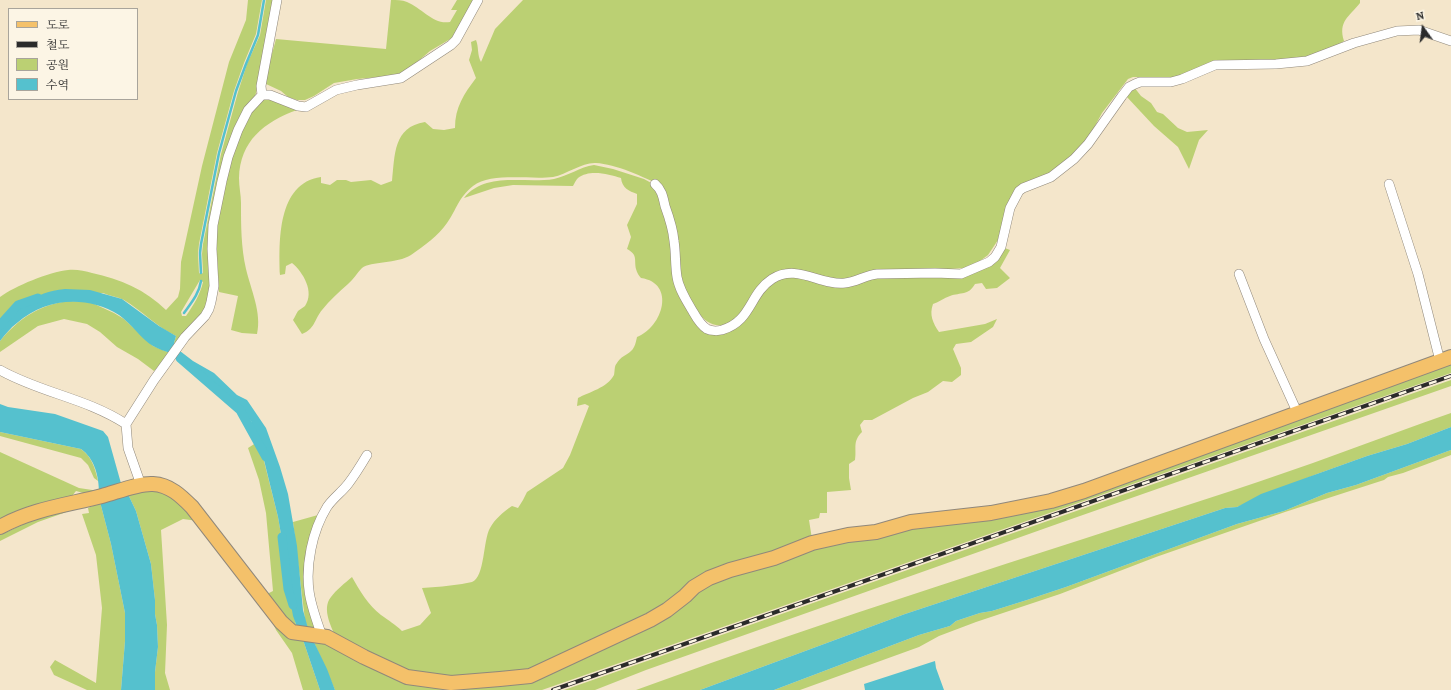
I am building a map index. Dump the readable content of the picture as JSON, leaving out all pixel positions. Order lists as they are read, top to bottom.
{
  "legend": [
    "도로",
    "철도",
    "공원",
    "수역"
  ],
  "north": "top"
}
